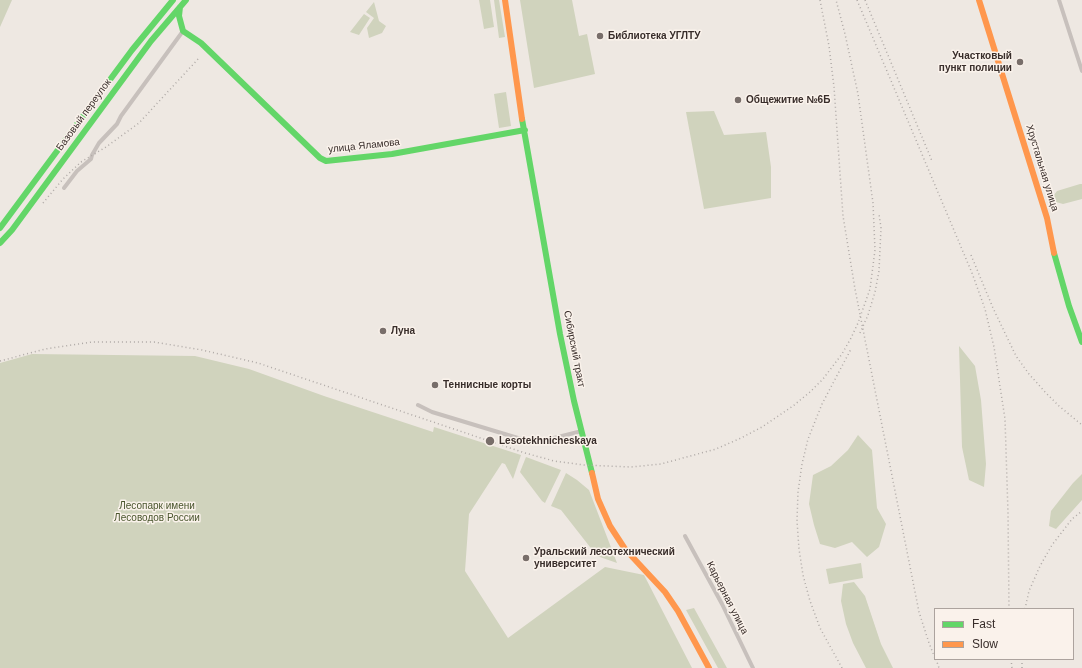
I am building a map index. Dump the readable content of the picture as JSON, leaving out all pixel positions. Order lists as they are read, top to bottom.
{
  "streets": {
    "main road": [
      "Базовый переулок",
      "улица Яламова",
      "Хрустальная улица",
      "Сибирский тракт"
    ],
    "street": ["Карьерная улица"]
  },
  "crossings": [
    ["улица Яламова", "Сибирский тракт"]
  ],
  "parks": ["Лесопарк имени Лесоводов России"],
  "places": [
    "Библиотека УГЛТУ",
    "Участковый пункт полиции",
    "Общежитие №6Б",
    "Луна",
    "Теннисные корты",
    "Lesotekhnicheskaya",
    "Уральский лесотехнический университет"
  ],
  "legend": ["Fast", "Slow"]
}
